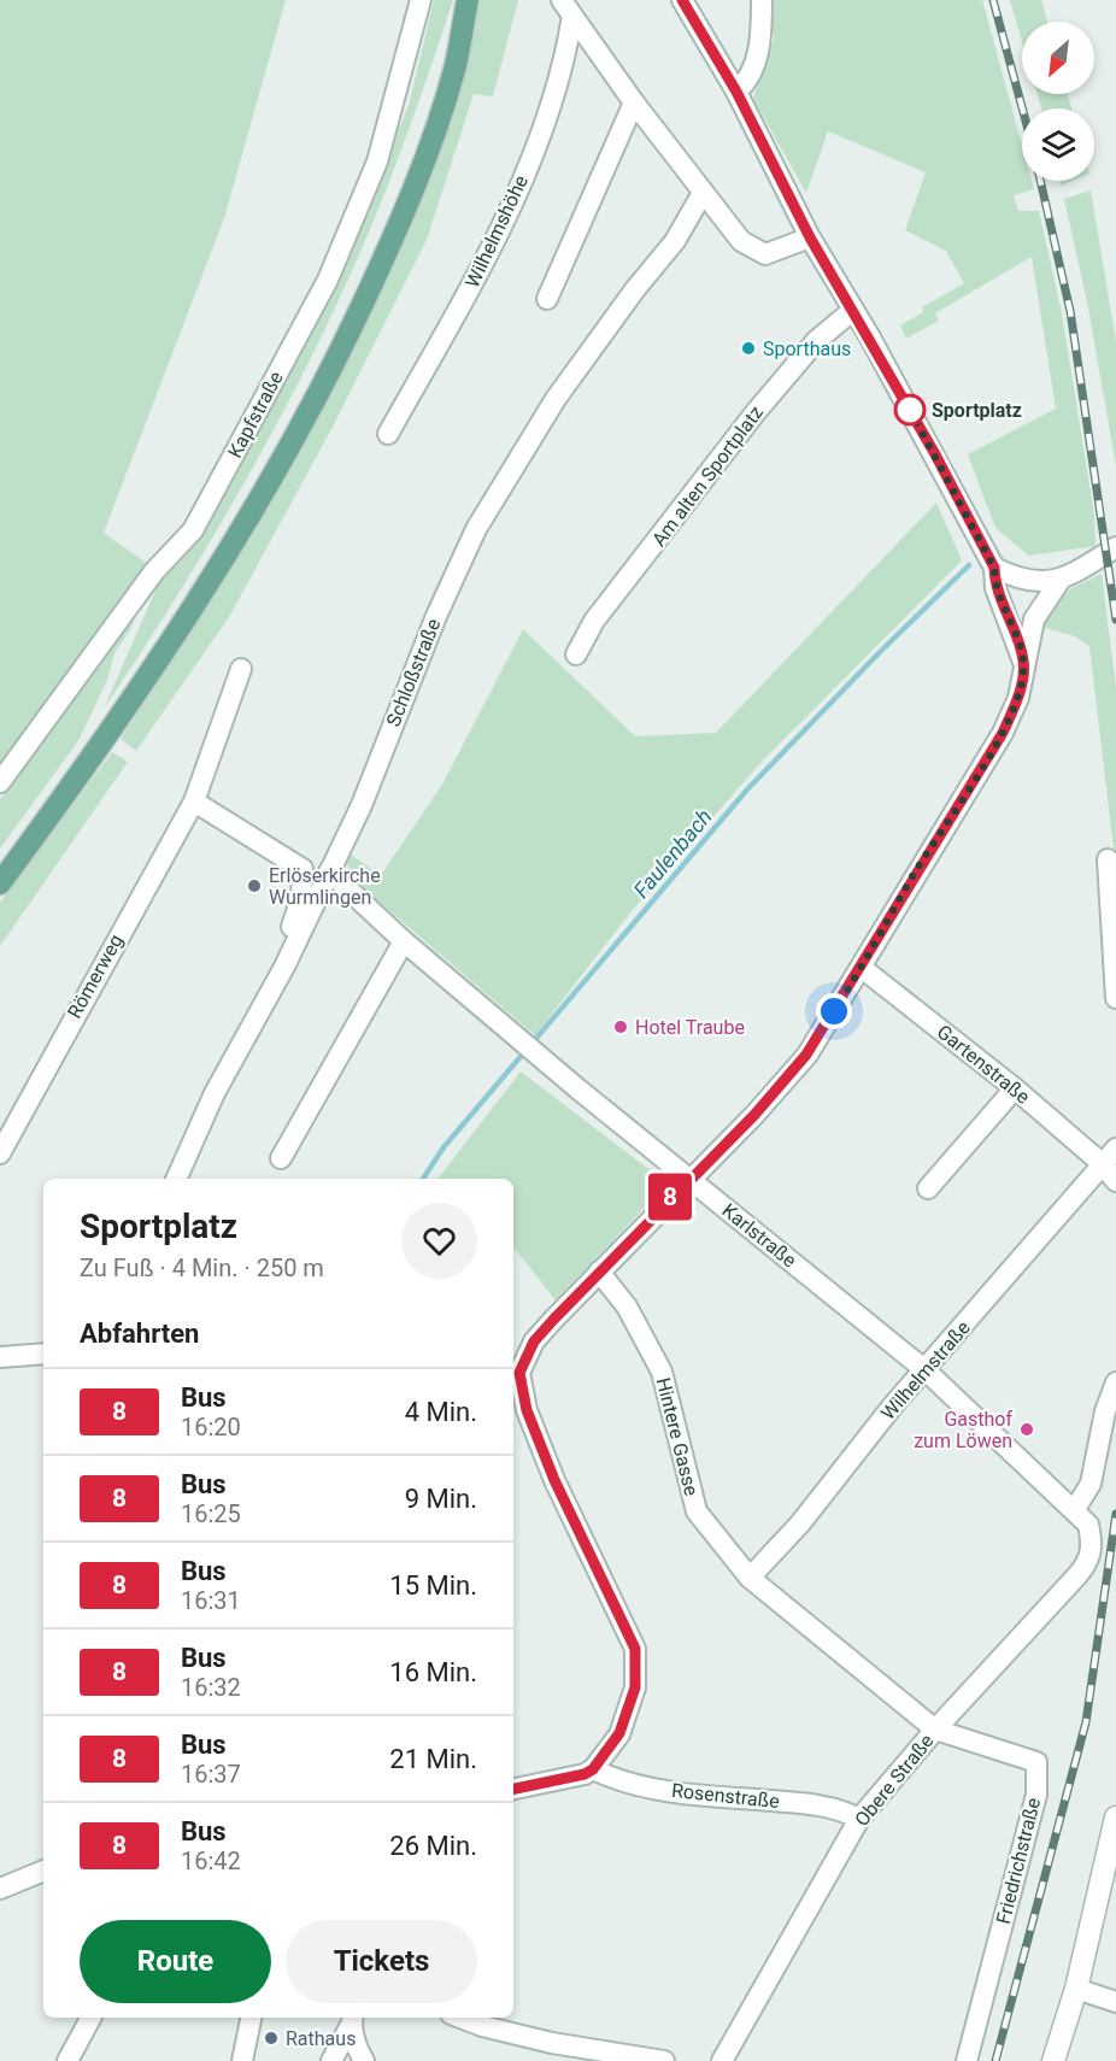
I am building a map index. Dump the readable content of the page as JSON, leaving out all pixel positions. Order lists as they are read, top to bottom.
{
  "streets": {
    "street": [
      "Wilhelmshöhe",
      "Kapfstraße",
      "Am alten Sportplatz",
      "Schloßstraße",
      "Römerweg",
      "Gartenstraße",
      "Karlstraße",
      "Wilhelmstraße",
      "Hintere Gasse",
      "Obere Straße",
      "Rosenstraße",
      "Friedrichstraße"
    ]
  },
  "crossings": [
    ["Schloßstraße", "Karlstraße"],
    ["Gartenstraße", "Wilhelmstraße"],
    ["Karlstraße", "Wilhelmstraße"],
    ["Karlstraße", "Obere Straße"],
    ["Wilhelmstraße", "Hintere Gasse"],
    ["Hintere Gasse", "Obere Straße"],
    ["Hintere Gasse", "Friedrichstraße"],
    ["Obere Straße", "Rosenstraße"],
    ["Obere Straße", "Friedrichstraße"]
  ],
  "water": ["Faulenbach"],
  "places": [
    "Sporthaus",
    "Sportplatz",
    "Erlöserkirche Wurmlingen",
    "Hotel Traube",
    "Gasthof zum Löwen",
    "Rathaus"
  ],
  "lines": ["bus line 8"],
  "north": "bottom left",
  "page": {
    "on_map": "8",
    "heading": [
      ["Sportplatz", "Zu Fuß · 4 Min. · 250 m"],
      "Abfahrten"
    ],
    "list": [
      {
        "mark": "8",
        "name": "Bus",
        "note": "16:20",
        "value": "4 Min."
      },
      {
        "mark": "8",
        "name": "Bus",
        "note": "16:25",
        "value": "9 Min."
      },
      {
        "mark": "8",
        "name": "Bus",
        "note": "16:31",
        "value": "15 Min."
      },
      {
        "mark": "8",
        "name": "Bus",
        "note": "16:32",
        "value": "16 Min."
      },
      {
        "mark": "8",
        "name": "Bus",
        "note": "16:37",
        "value": "21 Min."
      },
      {
        "mark": "8",
        "name": "Bus",
        "note": "16:42",
        "value": "26 Min."
      }
    ],
    "buttons": ["Route", "Tickets"]
  }
}
